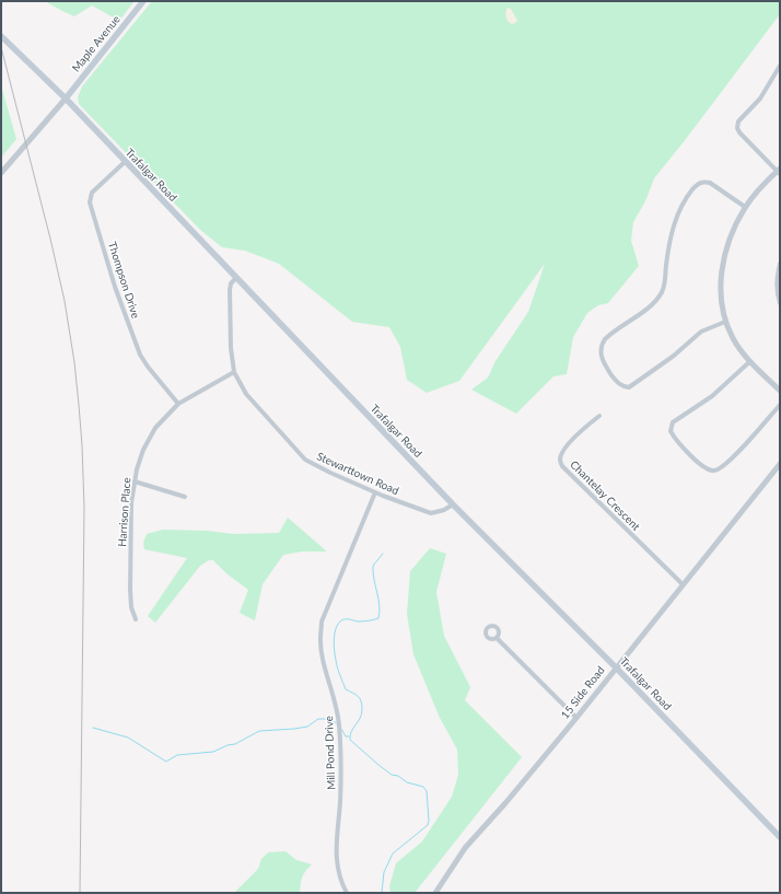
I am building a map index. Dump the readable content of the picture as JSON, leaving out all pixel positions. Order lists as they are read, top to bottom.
{
  "streets": {
    "main road": ["Maple Avenue", "Trafalgar Road"],
    "street": [
      "Thompson Drive",
      "Stewarttown Road",
      "Chantelay Crescent",
      "Harrison Place",
      "15 Side Road",
      "Mill Pond Drive"
    ]
  },
  "crossings": [
    ["Maple Avenue", "Trafalgar Road"],
    ["Trafalgar Road", "Thompson Drive"],
    ["Trafalgar Road", "Stewarttown Road"],
    ["Trafalgar Road", "15 Side Road"],
    ["Thompson Drive", "Harrison Place"],
    ["Stewarttown Road", "Harrison Place"],
    ["Stewarttown Road", "Mill Pond Drive"],
    ["Chantelay Crescent", "15 Side Road"]
  ]
}
